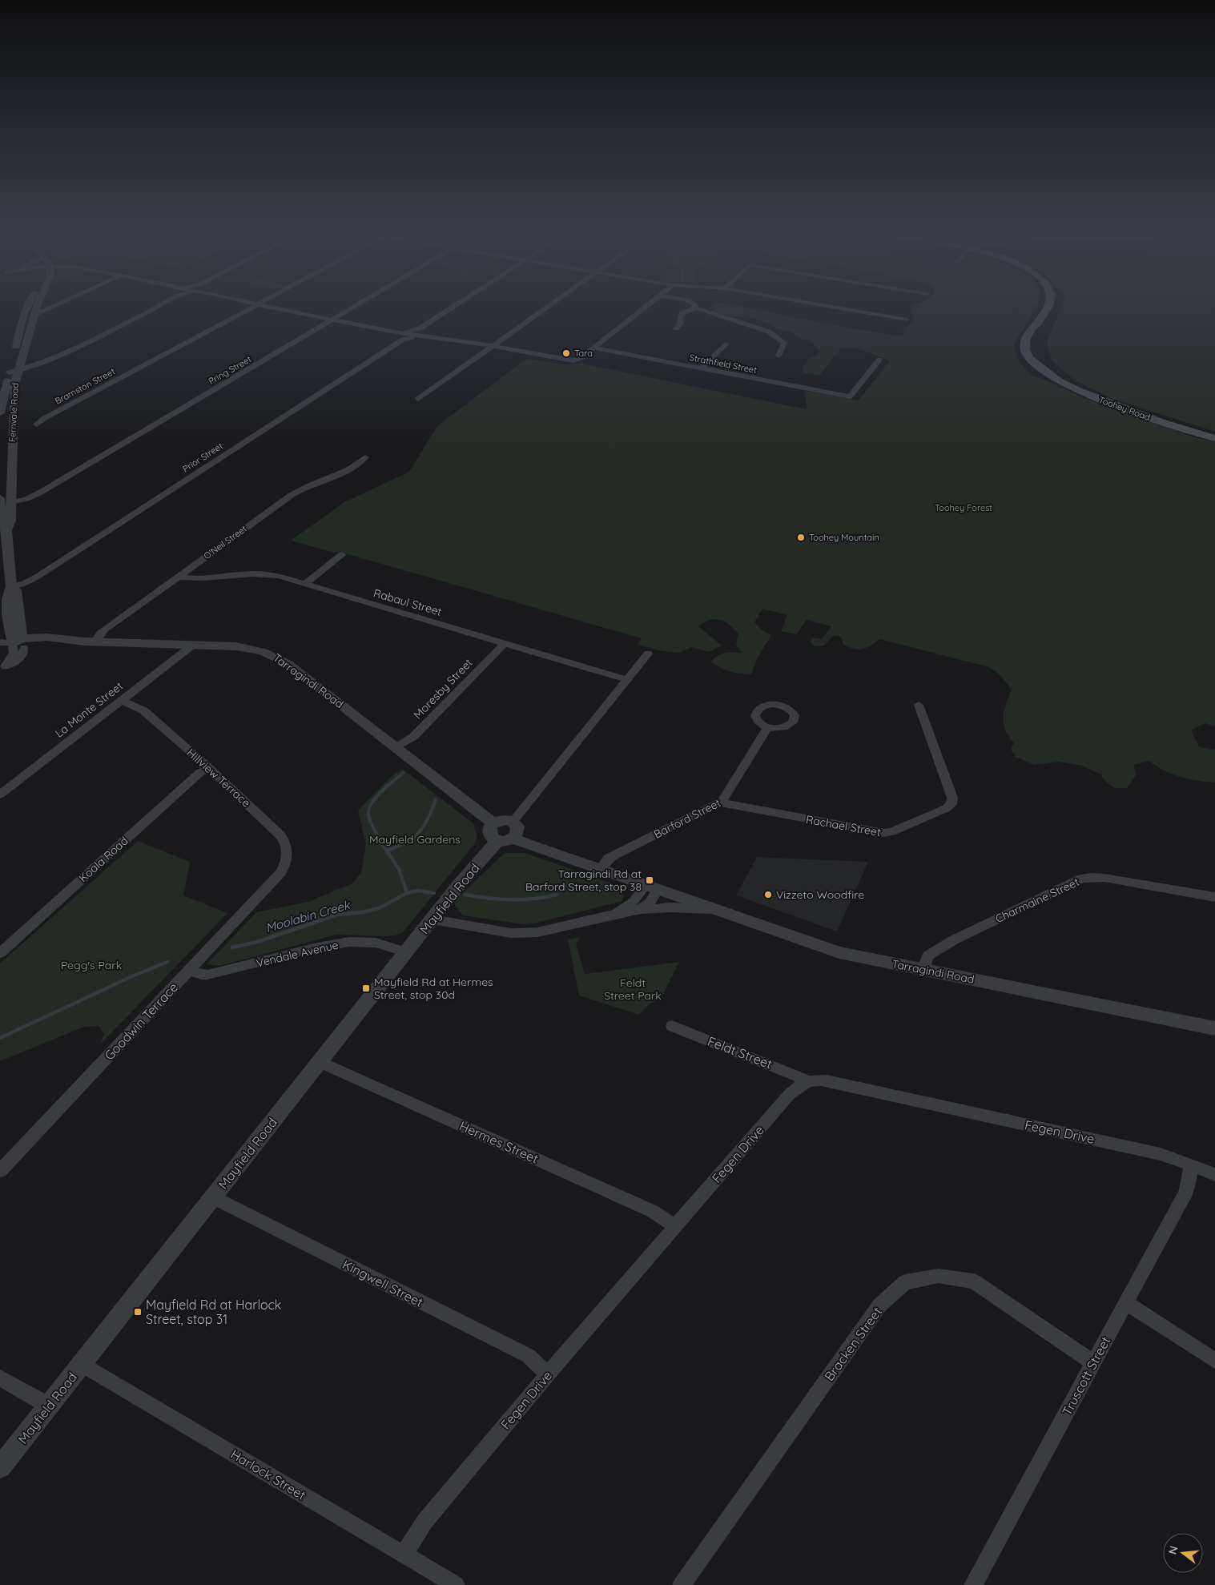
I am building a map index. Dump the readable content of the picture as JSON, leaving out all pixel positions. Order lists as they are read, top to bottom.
{
  "streets": {
    "main road": ["Toohey Road"],
    "street": [
      "Strathfield Street",
      "Pring Street",
      "Bramston Street",
      "Fernvale Road",
      "Prior Street",
      "O'Neil Street",
      "Rabaul Street",
      "Tarragindi Road",
      "Moresby Street",
      "La Monte Street",
      "Hillview Terrace",
      "Barford Street",
      "Rachael Street",
      "Koala Road",
      "Mayfield Road",
      "Charmaine Street",
      "Vendale Avenue",
      "Goodwin Terrace",
      "Feldt Street",
      "Fegen Drive",
      "Hermes Street",
      "Kingwell Street",
      "Bracken Street",
      "Truscott Street",
      "Harlock Street"
    ]
  },
  "crossings": [
    ["Pring Street", "Fernvale Road"],
    ["Fernvale Road", "Prior Street"],
    ["Fernvale Road", "Tarragindi Road"],
    ["O'Neil Street", "Rabaul Street"],
    ["O'Neil Street", "Tarragindi Road"],
    ["Rabaul Street", "Moresby Street"],
    ["Tarragindi Road", "Moresby Street"],
    ["Tarragindi Road", "La Monte Street"],
    ["Tarragindi Road", "Barford Street"],
    ["Tarragindi Road", "Mayfield Road"],
    ["Tarragindi Road", "Charmaine Street"],
    ["La Monte Street", "Hillview Terrace"],
    ["Hillview Terrace", "Koala Road"],
    ["Hillview Terrace", "Goodwin Terrace"],
    ["Barford Street", "Rachael Street"],
    ["Mayfield Road", "Vendale Avenue"],
    ["Mayfield Road", "Hermes Street"],
    ["Mayfield Road", "Kingwell Street"],
    ["Mayfield Road", "Harlock Street"],
    ["Vendale Avenue", "Goodwin Terrace"],
    ["Feldt Street", "Fegen Drive"],
    ["Fegen Drive", "Hermes Street"],
    ["Fegen Drive", "Kingwell Street"],
    ["Fegen Drive", "Truscott Street"],
    ["Fegen Drive", "Harlock Street"],
    ["Bracken Street", "Truscott Street"]
  ],
  "water": ["Moolabin Creek"],
  "parks": [
    "Toohey Forest",
    "Mayfield Gardens",
    "Pegg's Park",
    "Feldt Street Park"
  ],
  "places": {
    "other": ["Tara", "Toohey Mountain", "Vizzeto Woodfire"],
    "transit": ["Tarragindi Rd at Barford Street, stop 38", "Mayfield Rd at Hermes Street, stop 30d", "Mayfield Rd at Harlock Street, stop 31"]
  },
  "north": "left"
}
